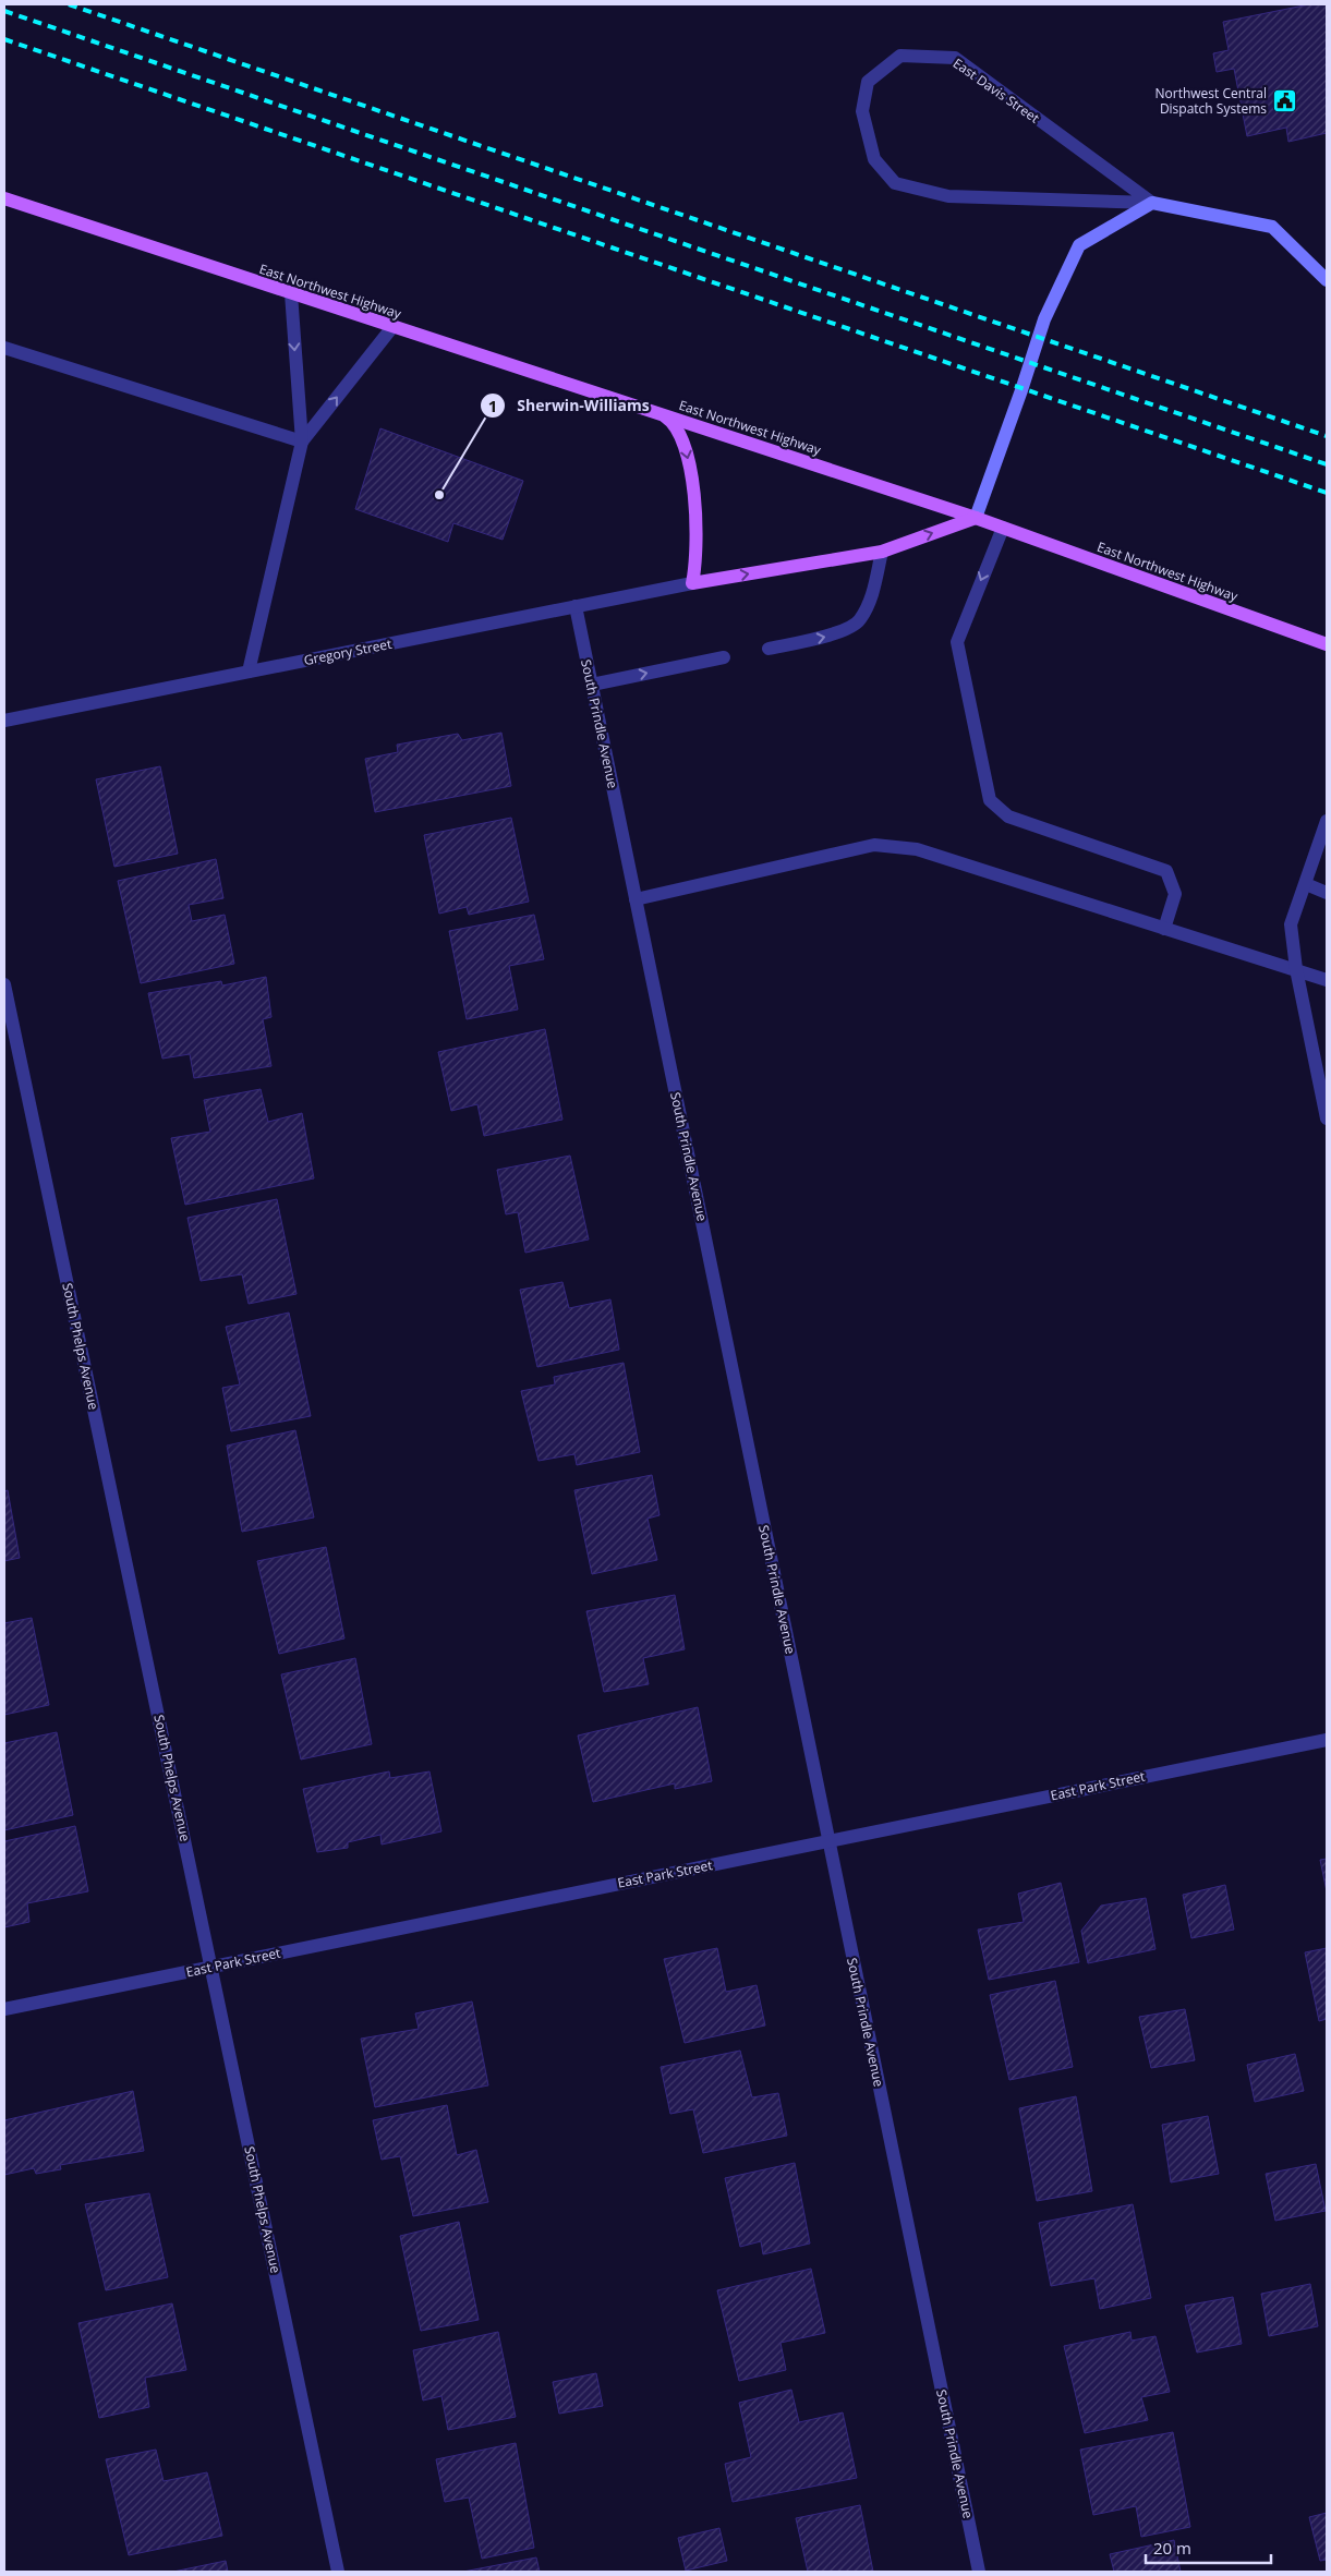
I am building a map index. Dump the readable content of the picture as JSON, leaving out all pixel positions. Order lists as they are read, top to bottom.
{
  "streets": {
    "main road": ["East Northwest Highway"],
    "street": [
      "East Davis Street",
      "Gregory Street",
      "South Prindle Avenue",
      "South Phelps Avenue",
      "East Park Street"
    ]
  },
  "crossings": [
    ["Gregory Street", "South Prindle Avenue"],
    ["South Prindle Avenue", "East Park Street"],
    ["South Phelps Avenue", "East Park Street"]
  ],
  "places": {
    "public building": ["Northwest Central Dispatch Systems"],
    "other": ["Sherwin-Williams"]
  },
  "scale_bar": "20 m"
}
